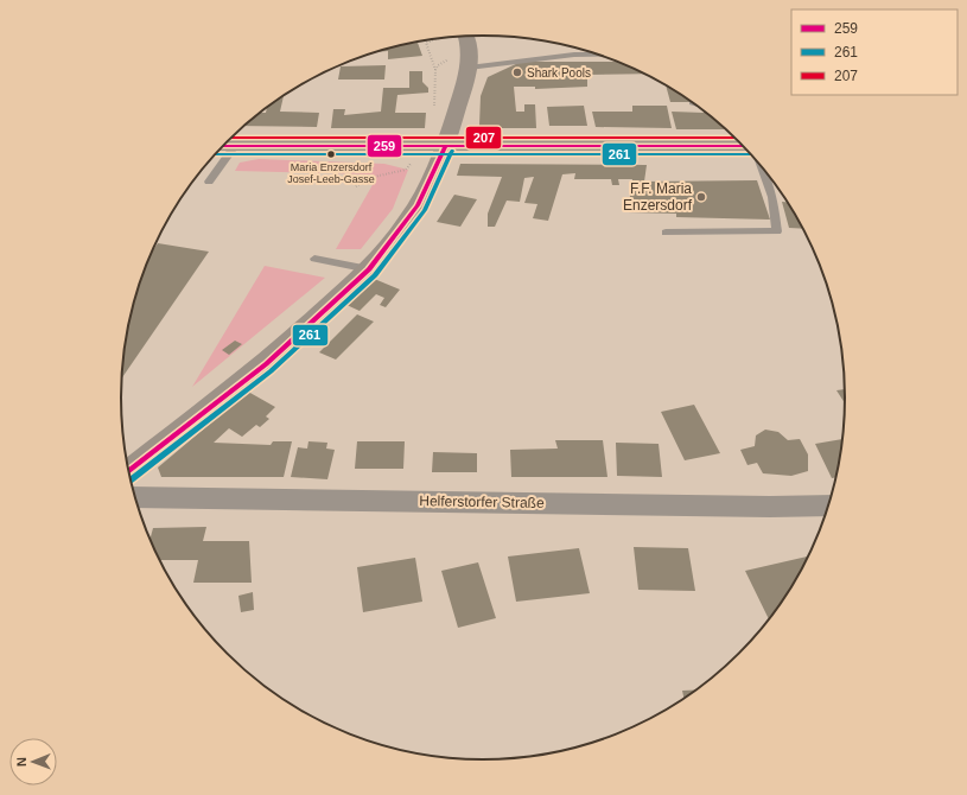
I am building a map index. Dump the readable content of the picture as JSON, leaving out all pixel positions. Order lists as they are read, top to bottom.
{
  "streets": {
    "street": ["Helferstorfer Straße"]
  },
  "places": ["Shark Pools", "Maria Enzersdorf Josef-Leeb-Gasse", "F.F. Maria Enzersdorf"],
  "lines": ["transit line 207", "transit line 259", "transit line 261"],
  "legend": ["259", "261", "207"],
  "north": "left"
}
